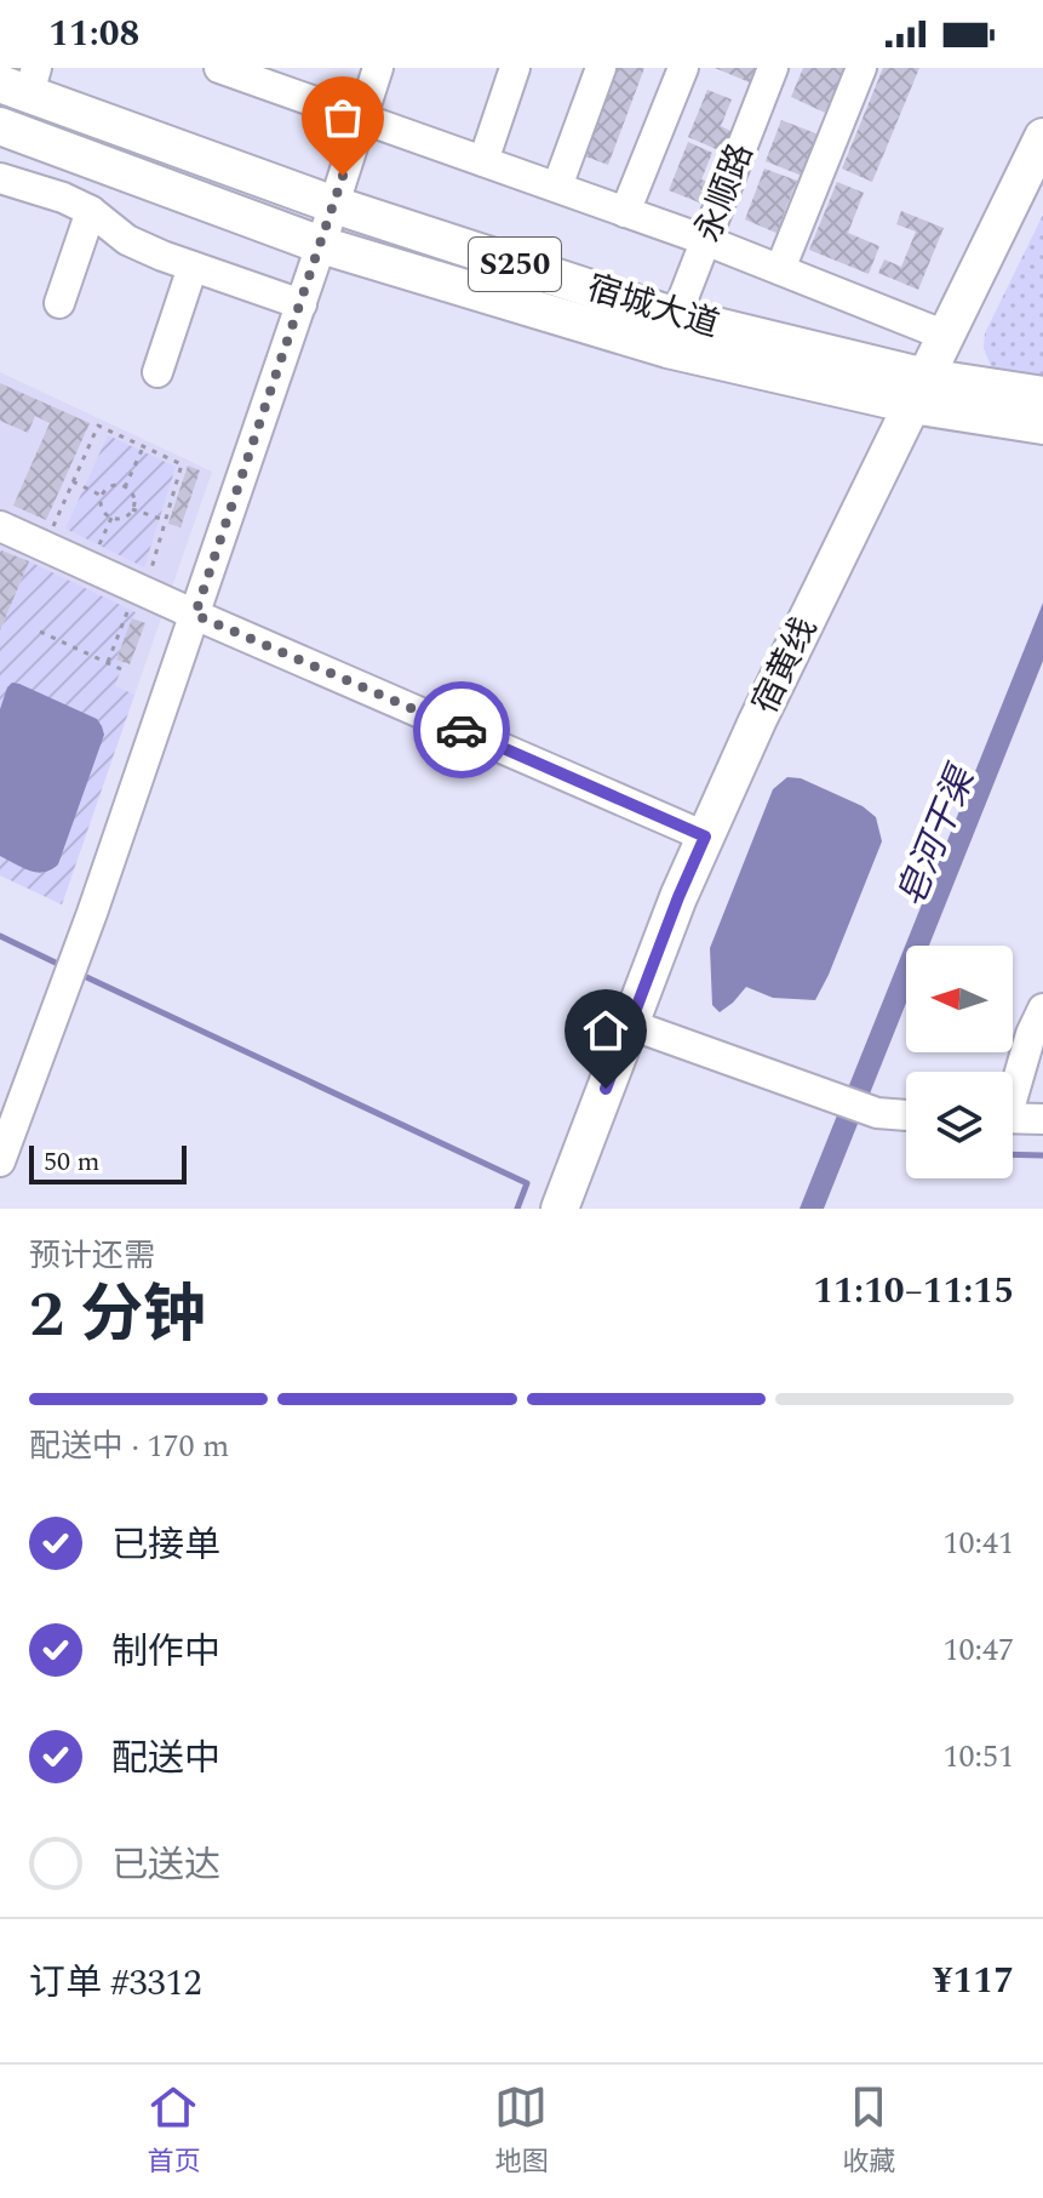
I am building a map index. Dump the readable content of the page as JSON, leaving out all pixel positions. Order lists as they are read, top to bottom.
{
  "streets": {
    "main road": ["S250", "宿城大道", "宿黄线"],
    "street": ["永顺路"]
  },
  "crossings": [
    ["永顺路", "宿城大道"],
    ["宿城大道", "宿黄线"]
  ],
  "water": ["皂河干渠"],
  "scale_bar": "50 m",
  "north": "left",
  "page": {
    "status": "11:08",
    "scale": "50 m",
    "heading": ["2 分钟", "预计还需", "11:10–11:15"],
    "panel": ["订单 #3312", "¥117"],
    "bar": "配送中 · 170 m",
    "list": [
      ["已接单", "10:41"],
      ["制作中", "10:47"],
      ["配送中", "10:51"],
      "已送达"
    ],
    "tabs": ["首页", "地图", "收藏"]
  }
}
